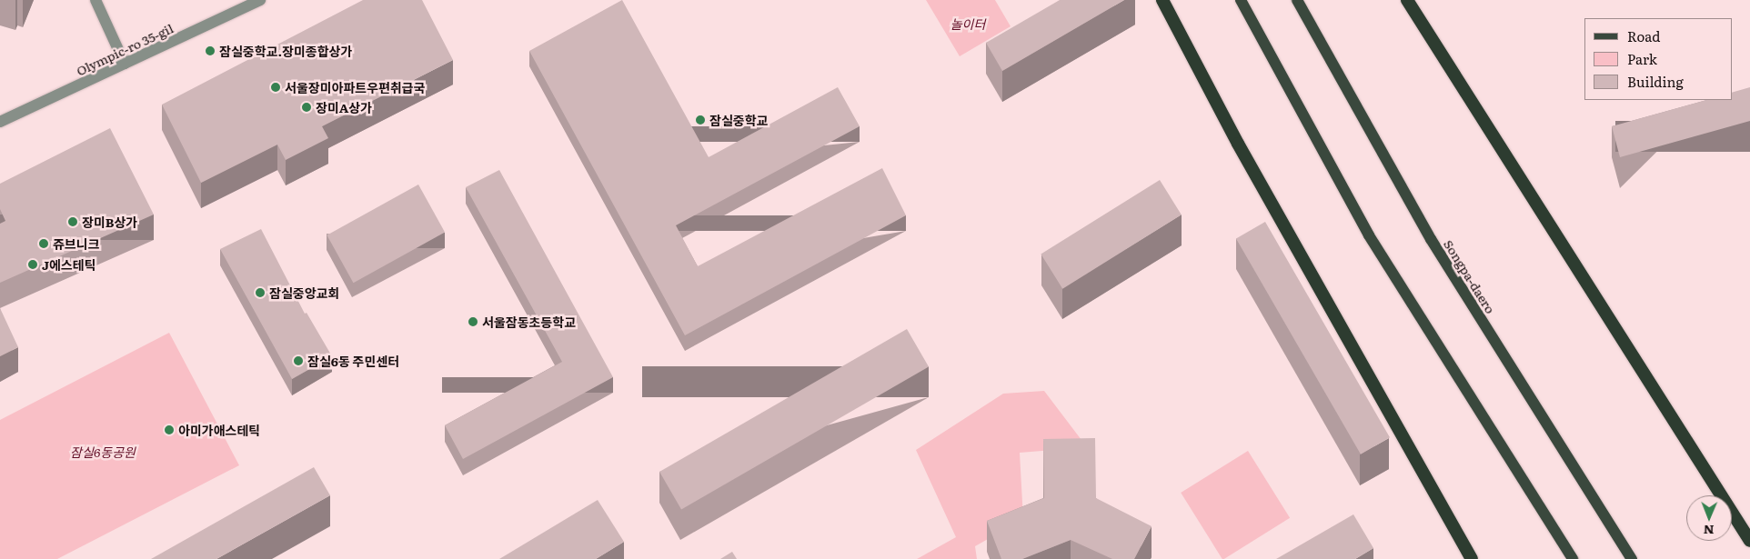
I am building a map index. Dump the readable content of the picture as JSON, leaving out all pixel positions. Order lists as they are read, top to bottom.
{
  "streets": {
    "main road": ["Songpa-daero"],
    "street": ["Olympic-ro 35-gil"]
  },
  "parks": ["놀이터", "잠실6동공원"],
  "places": [
    "잠실중학교.장미종합상가",
    "서울장미아파트우편취급국",
    "장미A상가",
    "잠실중학교",
    "장미B상가",
    "쥬브니크",
    "J에스테틱",
    "잠실중앙교회",
    "서울잠동초등학교",
    "잠실6동 주민센터",
    "아미가애스테틱"
  ],
  "legend": ["Road", "Park", "Building"],
  "north": "bottom"
}
